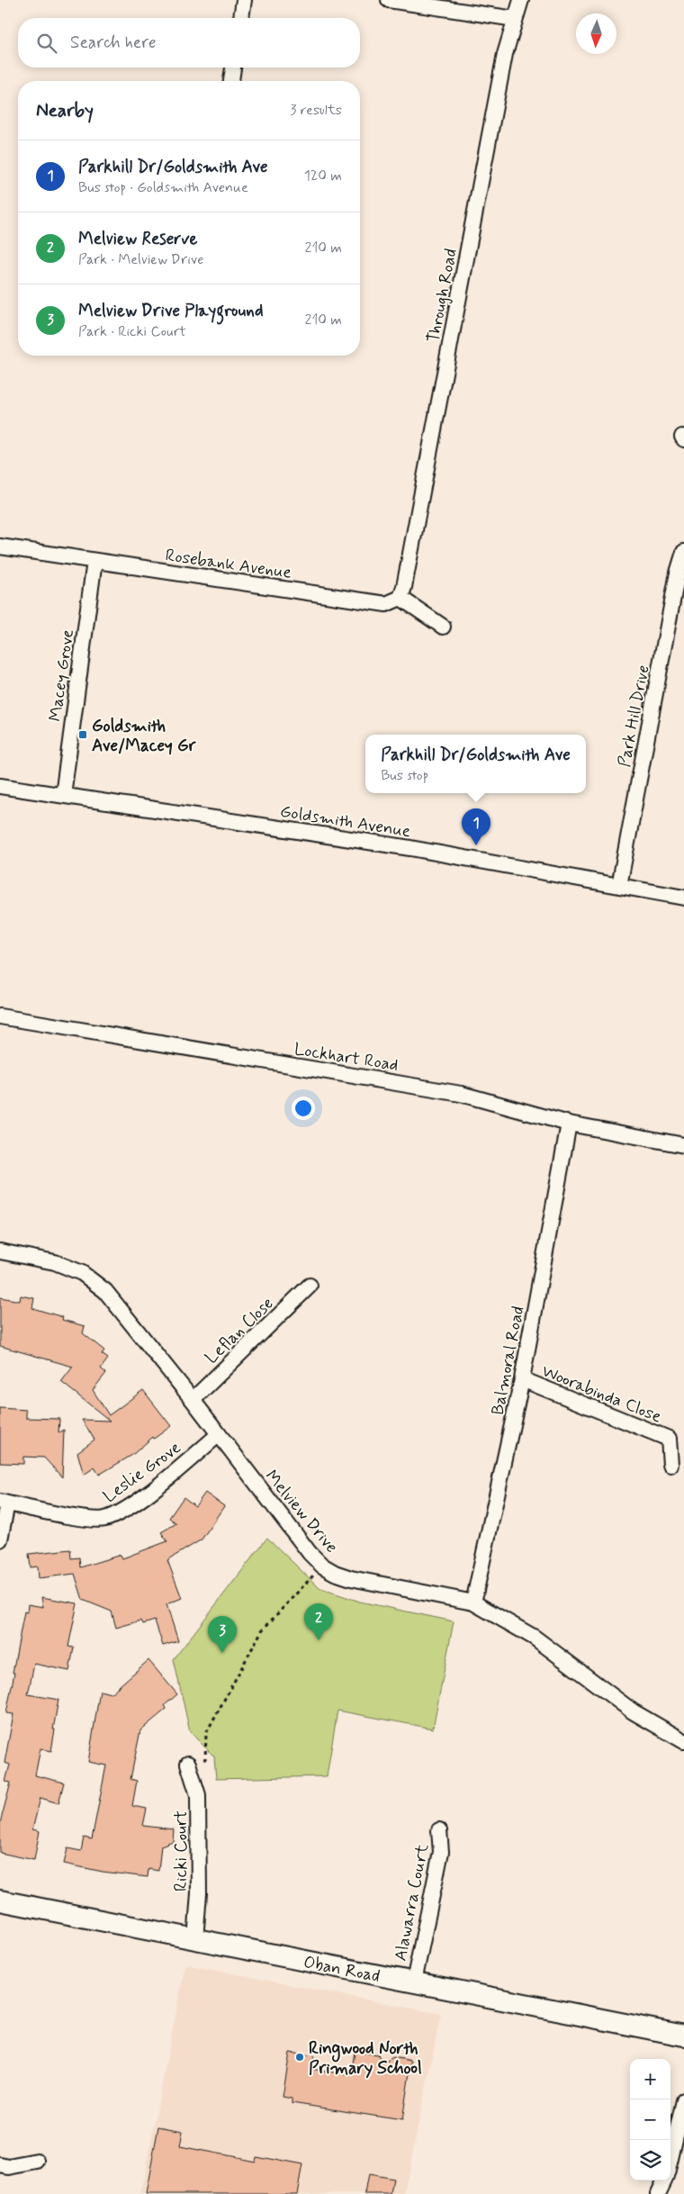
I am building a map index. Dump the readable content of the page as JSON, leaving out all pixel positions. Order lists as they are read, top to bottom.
{
  "streets": {
    "street": [
      "Through Road",
      "Rosebank Avenue",
      "Macey Grove",
      "Park Hill Drive",
      "Goldsmith Avenue",
      "Lockhart Road",
      "Leflan Close",
      "Balmoral Road",
      "Woorabinda Close",
      "Leslie Grove",
      "Melview Drive",
      "Ricki Court",
      "Alawarra Court",
      "Oban Road"
    ]
  },
  "crossings": [
    ["Through Road", "Rosebank Avenue"],
    ["Rosebank Avenue", "Macey Grove"],
    ["Macey Grove", "Goldsmith Avenue"],
    ["Park Hill Drive", "Goldsmith Avenue"],
    ["Lockhart Road", "Balmoral Road"],
    ["Leflan Close", "Melview Drive"],
    ["Balmoral Road", "Woorabinda Close"],
    ["Balmoral Road", "Melview Drive"],
    ["Leslie Grove", "Melview Drive"],
    ["Ricki Court", "Oban Road"],
    ["Alawarra Court", "Oban Road"]
  ],
  "places": {
    "transit": ["Goldsmith Ave/Macey Gr"],
    "other": ["Ringwood North Primary School"]
  },
  "north": "bottom",
  "page": {
    "search": "Search here",
    "heading": ["Nearby", "3 results"],
    "list": [
      {
        "mark": "1",
        "name": "Parkhill Dr/Goldsmith Ave",
        "note": "Bus stop · Goldsmith Avenue",
        "value": "120 m"
      },
      {
        "mark": "2",
        "name": "Melview Reserve",
        "note": "Park · Melview Drive",
        "value": "210 m"
      },
      {
        "mark": "3",
        "name": "Melview Drive Playground",
        "note": "Park · Ricki Court",
        "value": "210 m"
      }
    ],
    "popup": ["Parkhill Dr/Goldsmith Ave", "Bus stop"],
    "pins": ["1", "2", "3"],
    "map_buttons": ["+", "−"]
  }
}
